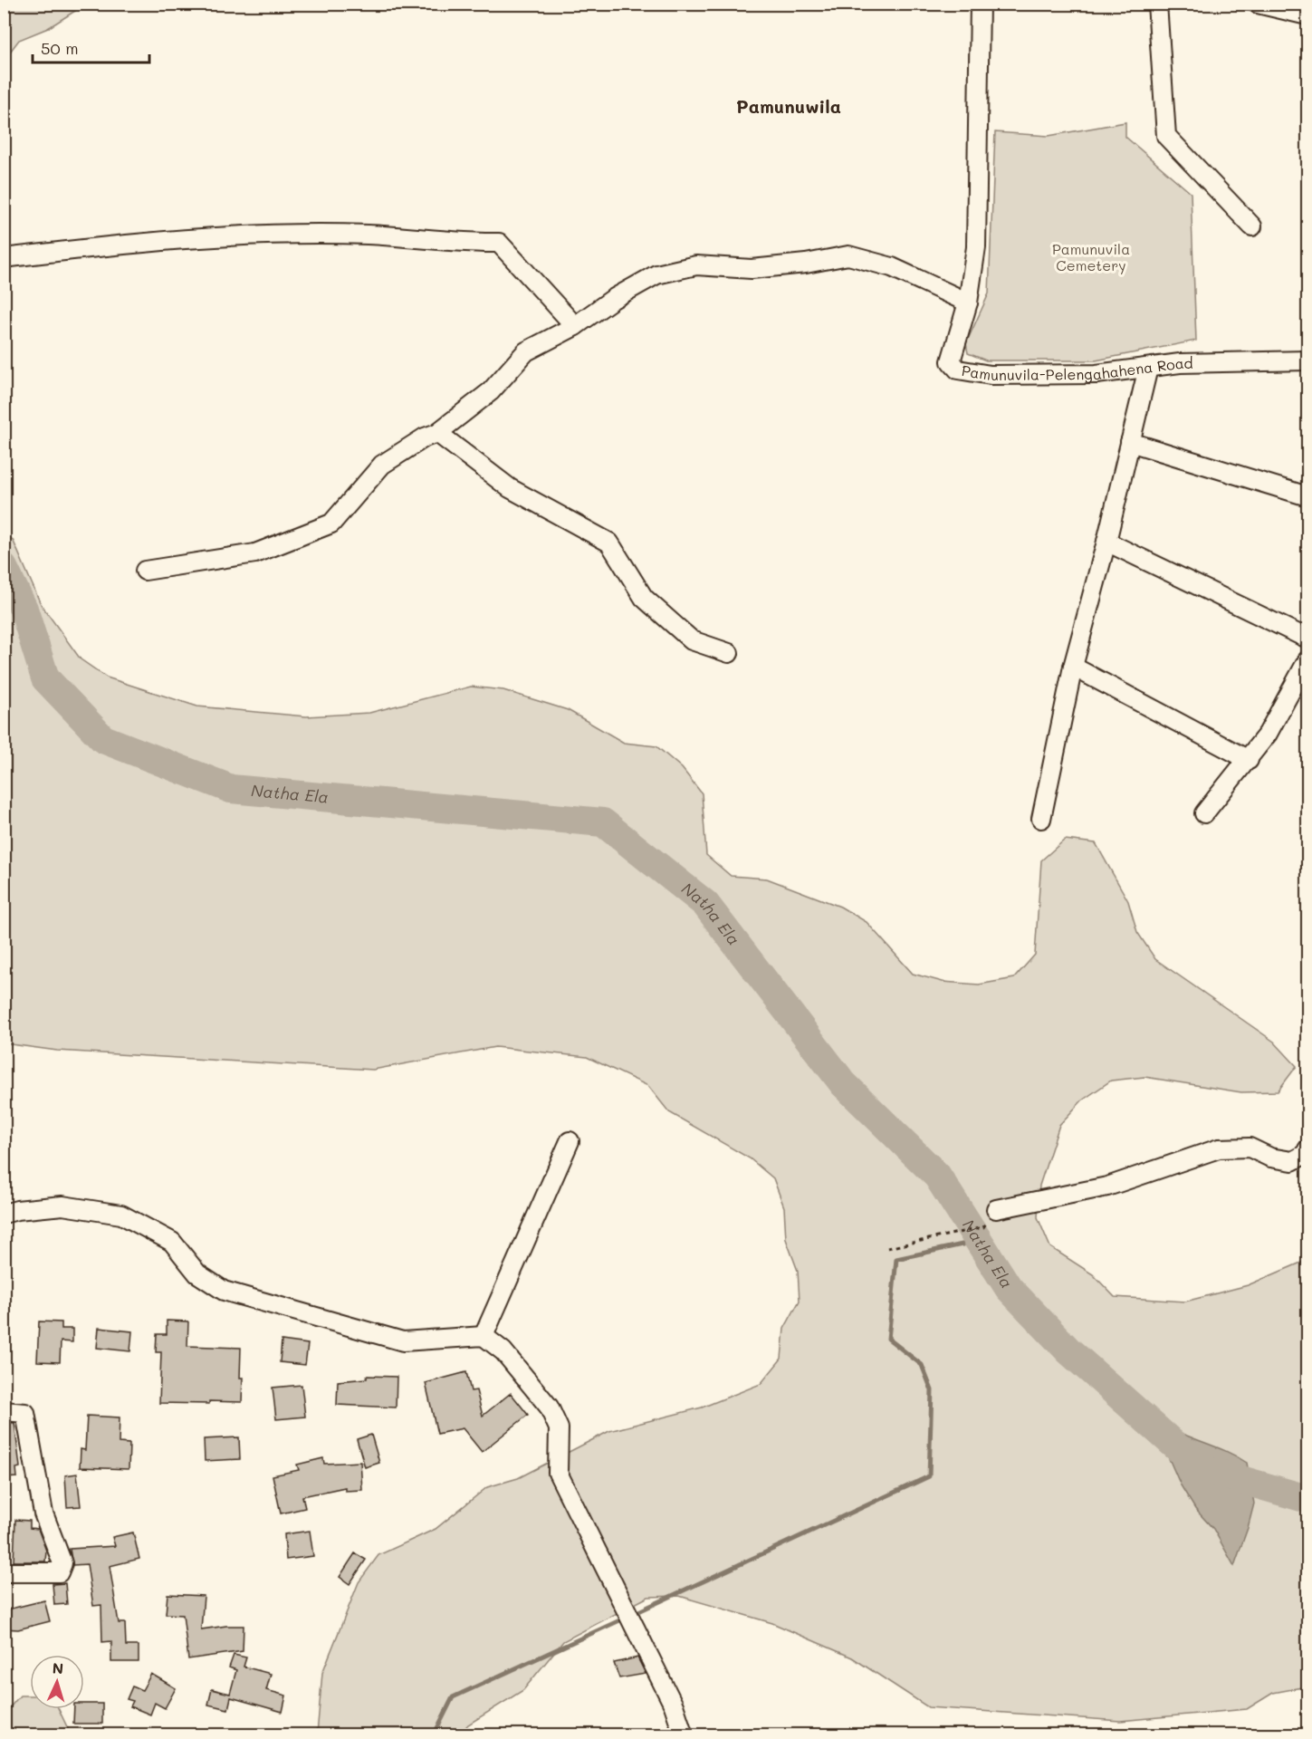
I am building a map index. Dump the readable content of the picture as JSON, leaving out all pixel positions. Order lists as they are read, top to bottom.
{
  "streets": {
    "street": ["Pamunuvila-Pelengahahena Road"]
  },
  "districts": ["Pamunuwila"],
  "water": ["Natha Ela"],
  "parks": ["Pamunuvila Cemetery"],
  "scale_bar": "50 m",
  "north": "top"
}
